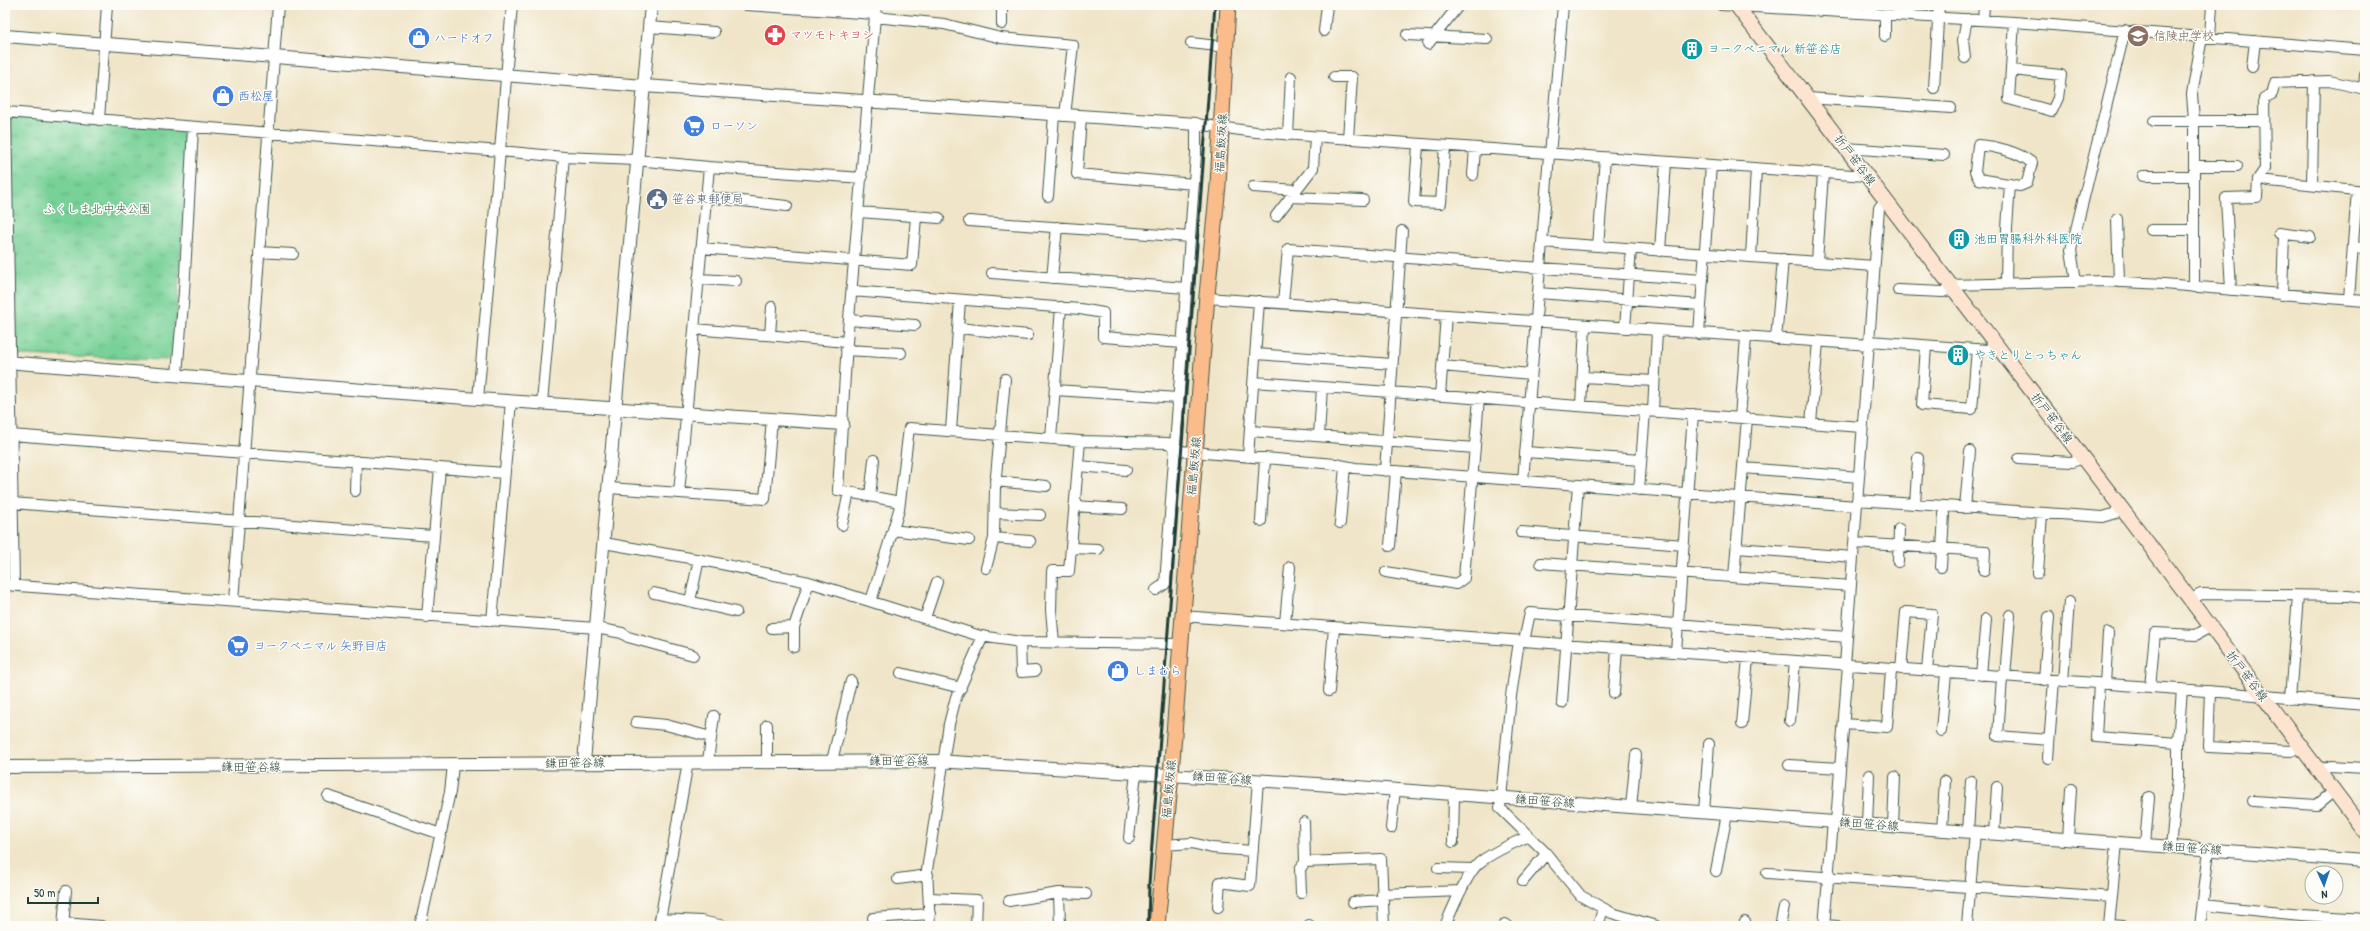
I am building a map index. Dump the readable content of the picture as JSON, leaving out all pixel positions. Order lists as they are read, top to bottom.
{
  "streets": {
    "main road": ["福島飯坂線", "折戸笹谷線"],
    "street": ["鎌田笹谷線"]
  },
  "crossings": [
    ["福島飯坂線", "鎌田笹谷線"]
  ],
  "parks": ["ふくしま北中央公園"],
  "places": {
    "pharmacy": ["マツモトキヨシ"],
    "school or university": ["信陵中学校"],
    "shop": ["ハードオフ", "西松屋", "しまむら"],
    "building": ["ヨークベニマル 新笹谷店", "池田胃腸科外科医院", "やきとりとっちゃん"],
    "supermarket": ["ローソン", "ヨークベニマル 矢野目店"],
    "public building": ["笹谷東郵便局"]
  },
  "scale_bar": "50 m",
  "north": "bottom"
}
